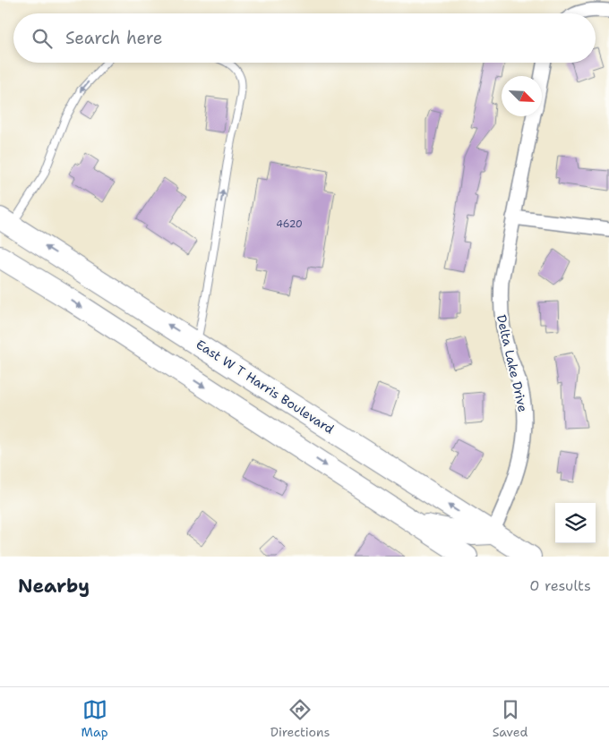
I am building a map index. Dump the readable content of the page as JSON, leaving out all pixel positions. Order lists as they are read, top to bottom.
{
  "streets": {
    "main road": ["East W T Harris Boulevard"],
    "street": ["Delta Lake Drive"]
  },
  "crossings": [
    ["Delta Lake Drive", "East W T Harris Boulevard"]
  ],
  "house_numbers": ["4620"],
  "north": "bottom right",
  "page": {
    "search": "Search here",
    "heading": ["Nearby", "0 results"],
    "nav": ["Map", "Directions", "Saved"]
  }
}
